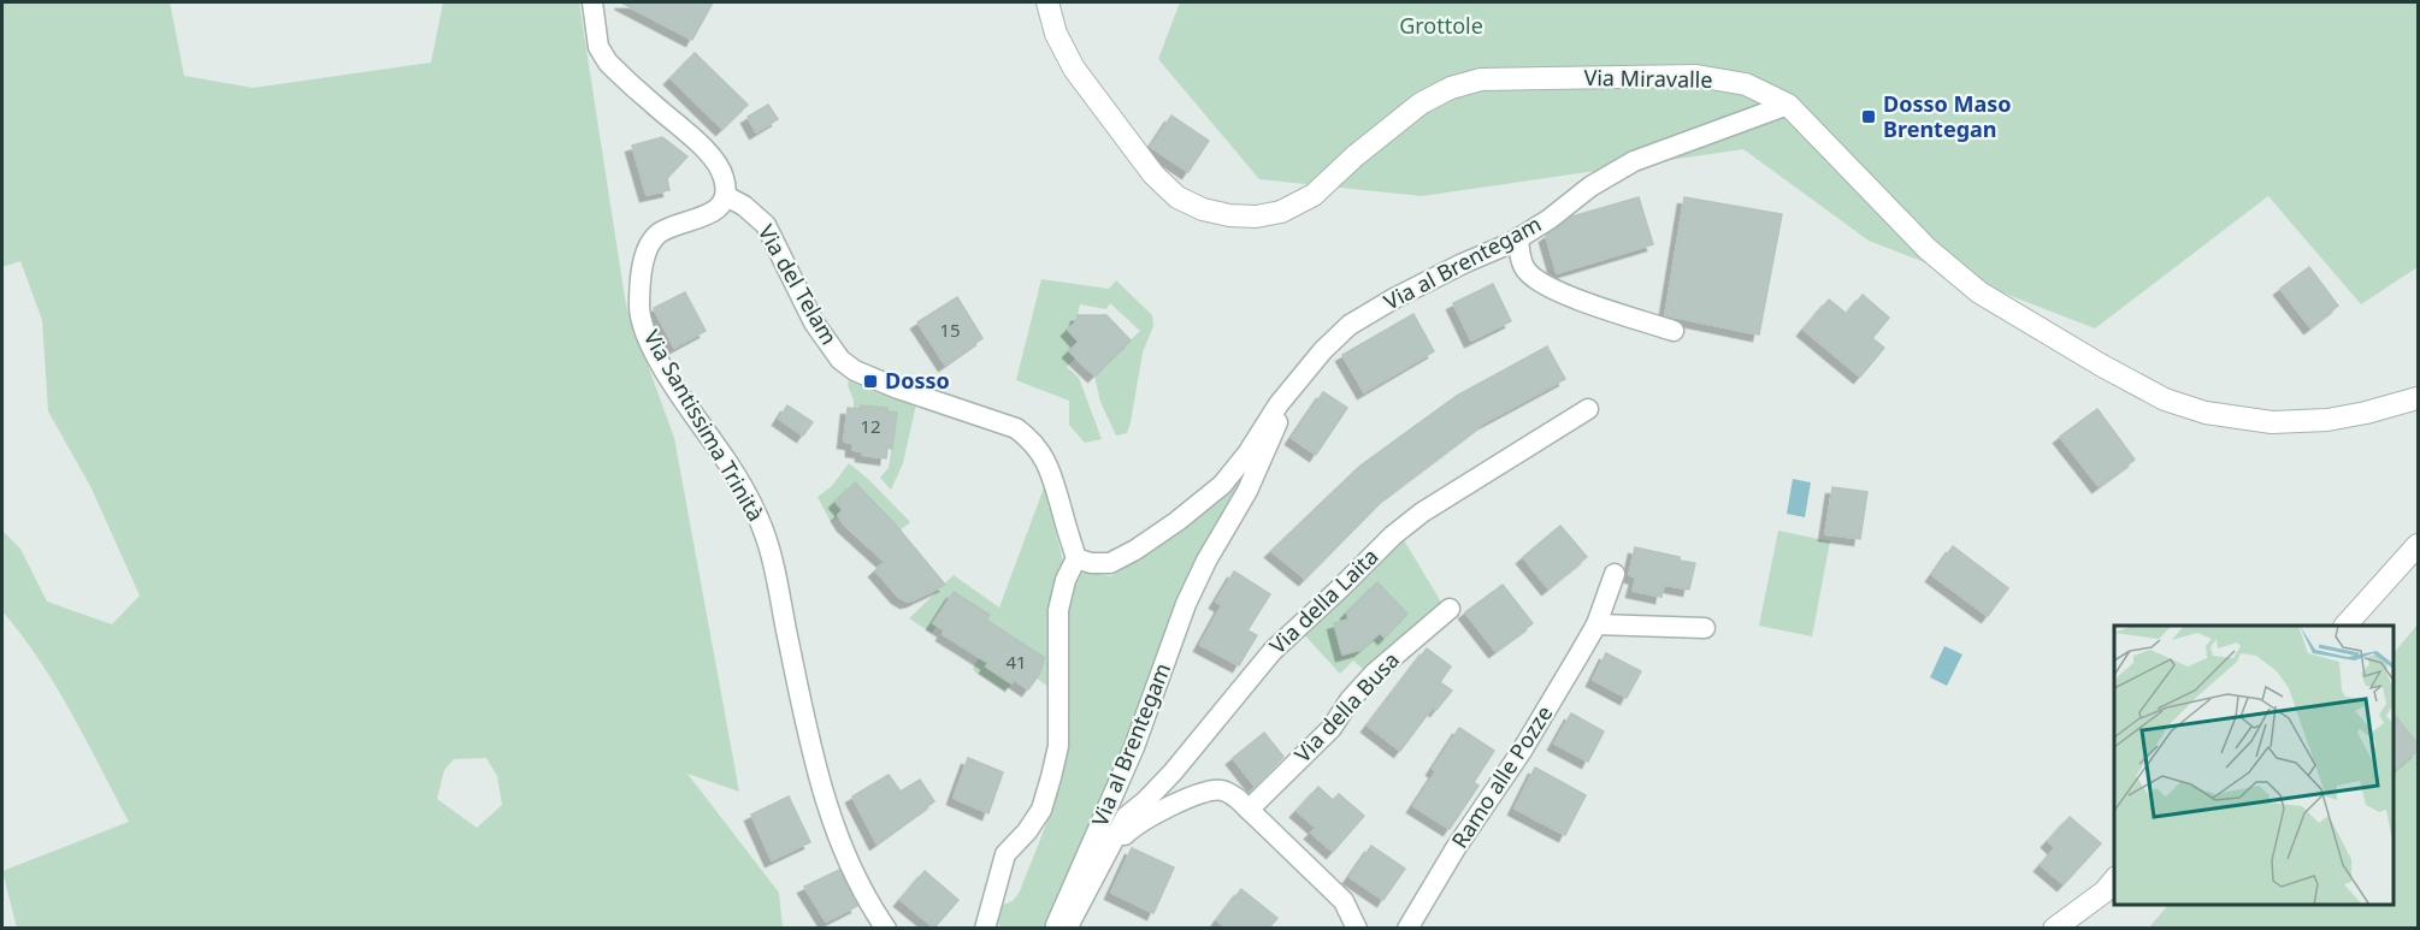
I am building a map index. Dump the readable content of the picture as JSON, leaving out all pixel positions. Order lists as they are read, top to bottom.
{
  "streets": {
    "street": [
      "Via Miravalle",
      "Via al Brentegam",
      "Via del Telam",
      "Via Santissima Trinità",
      "Via della Laita",
      "Via della Busa",
      "Ramo alle Pozze"
    ]
  },
  "crossings": [
    ["Via Miravalle", "Via al Brentegam"],
    ["Via al Brentegam", "Via del Telam"],
    ["Via del Telam", "Via Santissima Trinità"]
  ],
  "parks": ["Grottole"],
  "places": {
    "transit": ["Dosso Maso Brentegan", "Dosso"]
  },
  "house_numbers": ["15", "12", "41"]
}
